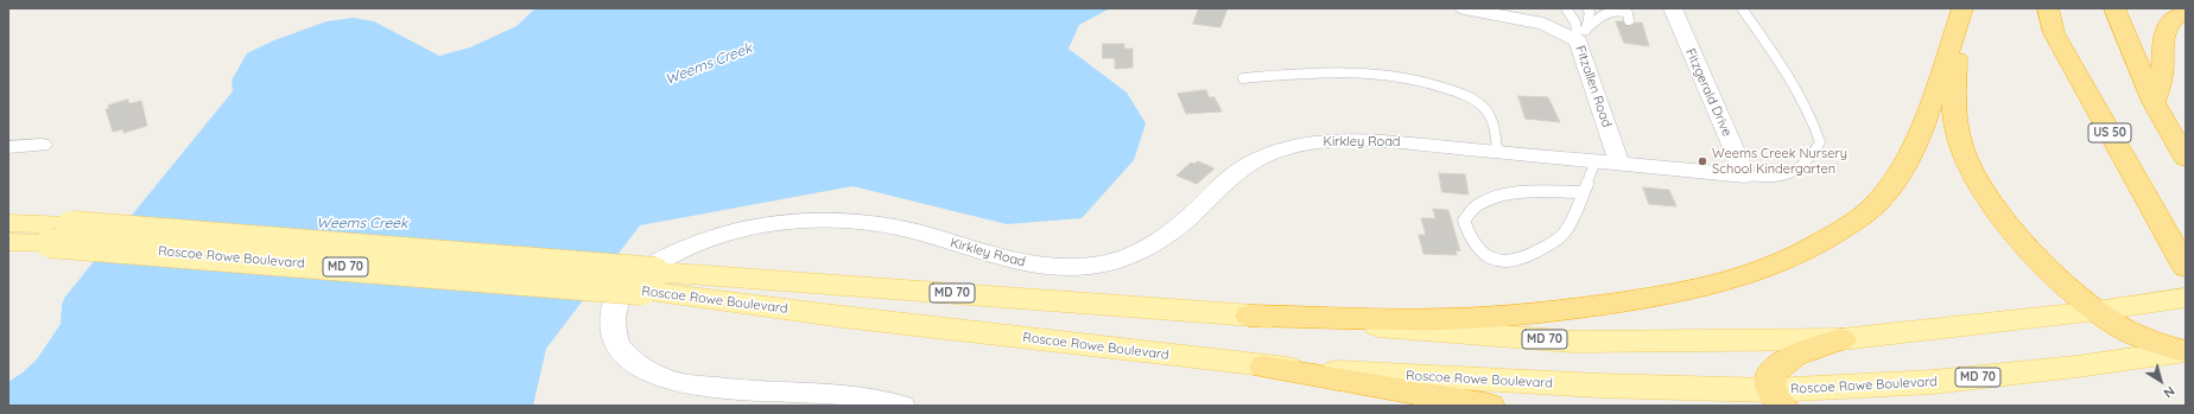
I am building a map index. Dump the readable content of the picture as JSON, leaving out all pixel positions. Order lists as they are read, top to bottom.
{
  "streets": {
    "highway": ["US 50"],
    "main road": ["Roscoe Rowe Boulevard", "MD 70"],
    "street": ["Fitzallen Road", "Fitzgerald Drive", "Kirkley Road"]
  },
  "crossings": [
    ["Fitzallen Road", "Kirkley Road"],
    ["Fitzgerald Drive", "Kirkley Road"]
  ],
  "water": ["Weems Creek"],
  "places": ["Weems Creek Nursery School Kindergarten"],
  "north": "bottom right"
}
